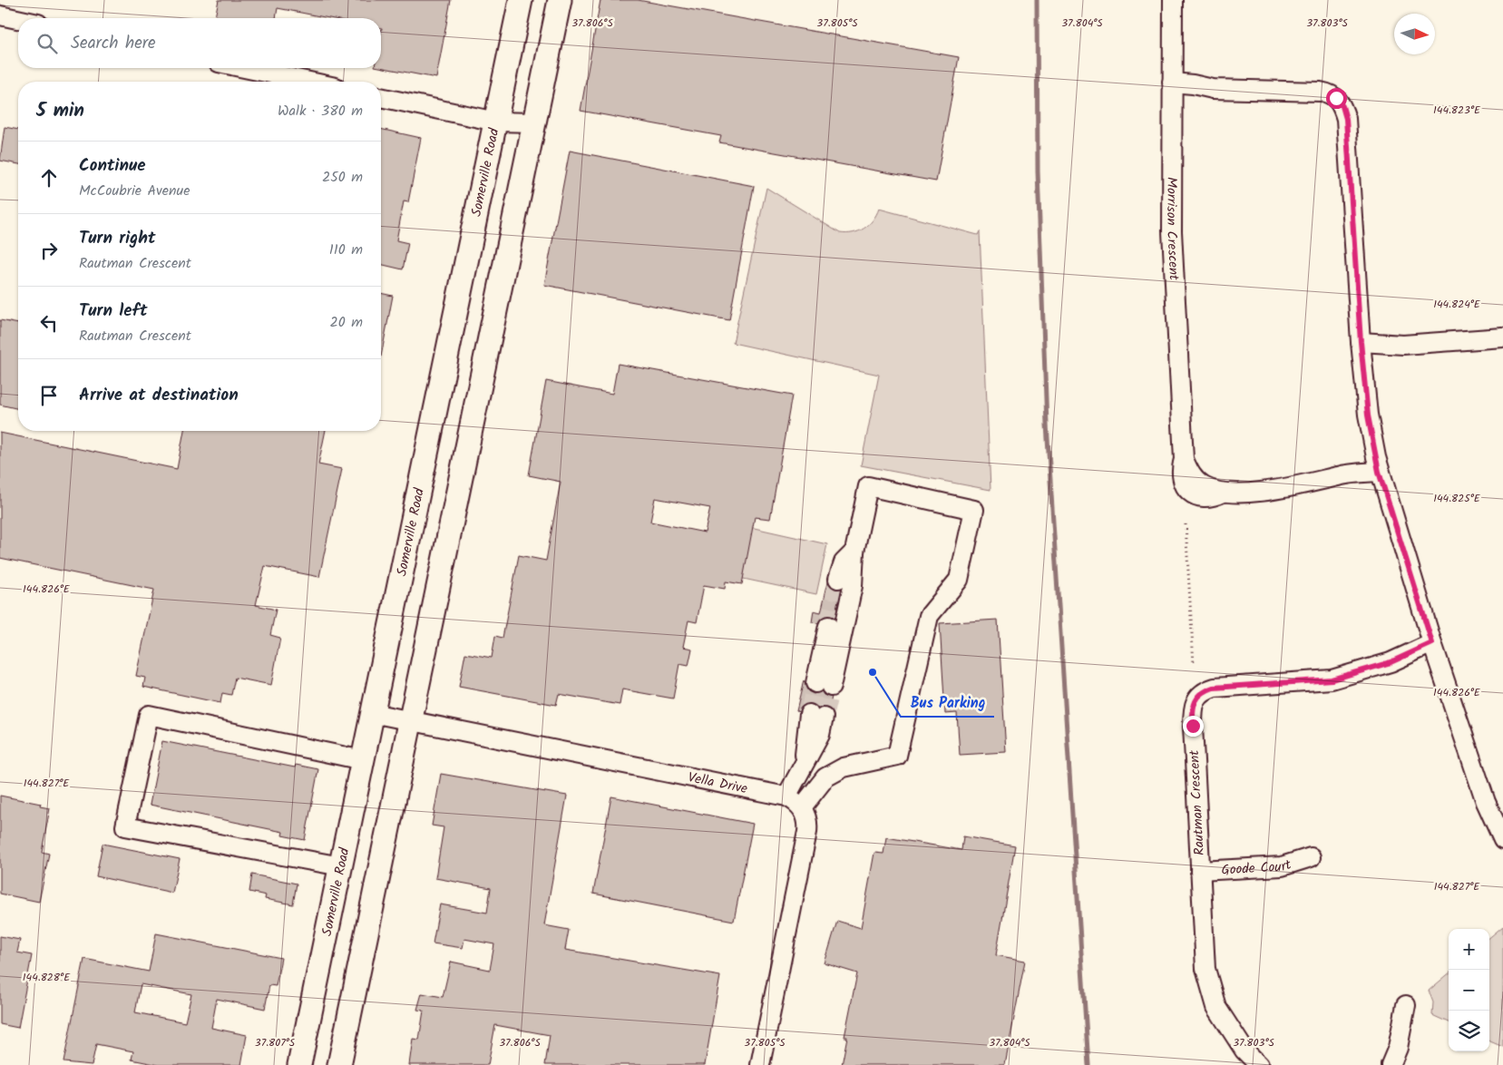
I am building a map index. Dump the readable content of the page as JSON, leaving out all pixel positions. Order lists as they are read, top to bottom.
{
  "streets": {
    "main road": ["Somerville Road"],
    "street": [
      "Morrison Crescent",
      "Vella Drive",
      "Rautman Crescent",
      "Goode Court"
    ]
  },
  "crossings": [
    ["Somerville Road", "Vella Drive"],
    ["Rautman Crescent", "Goode Court"]
  ],
  "places": ["Bus Parking"],
  "north": "right",
  "page": {
    "search": "Search here",
    "heading": ["5 min", "Walk · 380 m"],
    "list": [
      ["Continue", "McCoubrie Avenue", "250 m"],
      ["Turn right", "Rautman Crescent", "110 m"],
      ["Turn left", "Rautman Crescent", "20 m"],
      "Arrive at destination"
    ],
    "map_buttons": ["+", "−"]
  },
  "coordinates": [
    "37.806°S",
    "37.805°S",
    "37.804°S",
    "37.803°S",
    "144.823°E",
    "144.824°E",
    "144.825°E",
    "144.826°E",
    "144.827°E",
    "144.828°E",
    "37.807°S"
  ]
}
